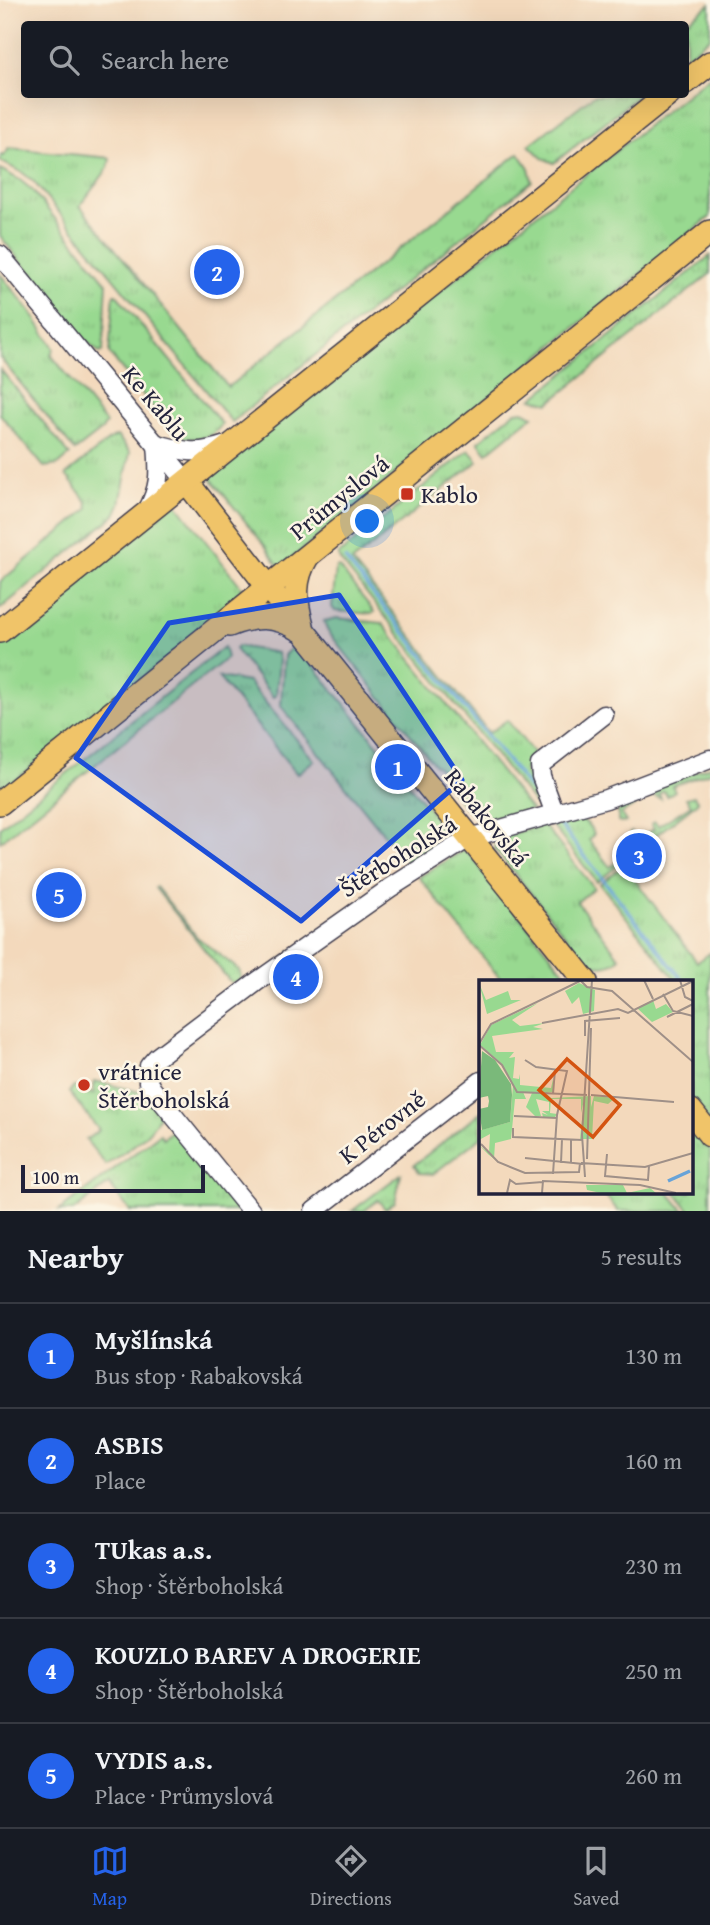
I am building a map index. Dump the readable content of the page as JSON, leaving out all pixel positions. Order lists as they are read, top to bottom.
{
  "streets": {
    "main road": ["Ke Kablu", "Průmyslová", "Rabakovská"],
    "street": ["Štěrboholská", "K Pérovně"]
  },
  "crossings": [
    ["Ke Kablu", "Průmyslová"],
    ["Ke Kablu", "Rabakovská"],
    ["Průmyslová", "Rabakovská"],
    ["Rabakovská", "Štěrboholská"]
  ],
  "places": {
    "transit": ["Kablo"],
    "other": ["vrátnice Štěrboholská"]
  },
  "scale_bar": "100 m",
  "page": {
    "search": "Search here",
    "pins": [
      "2",
      "1",
      "3",
      "5",
      "4"
    ],
    "scale": "100 m",
    "heading": ["Nearby", "5 results"],
    "list": [
      {
        "mark": "1",
        "name": "Myšlínská",
        "note": "Bus stop · Rabakovská",
        "value": "130 m"
      },
      {
        "mark": "2",
        "name": "ASBIS",
        "note": "Place",
        "value": "160 m"
      },
      {
        "mark": "3",
        "name": "TUkas a.s.",
        "note": "Shop · Štěrboholská",
        "value": "230 m"
      },
      {
        "mark": "4",
        "name": "KOUZLO BAREV A DROGERIE",
        "note": "Shop · Štěrboholská",
        "value": "250 m"
      },
      {
        "mark": "5",
        "name": "VYDIS a.s.",
        "note": "Place · Průmyslová",
        "value": "260 m"
      }
    ],
    "nav": ["Map", "Directions", "Saved"]
  }
}
